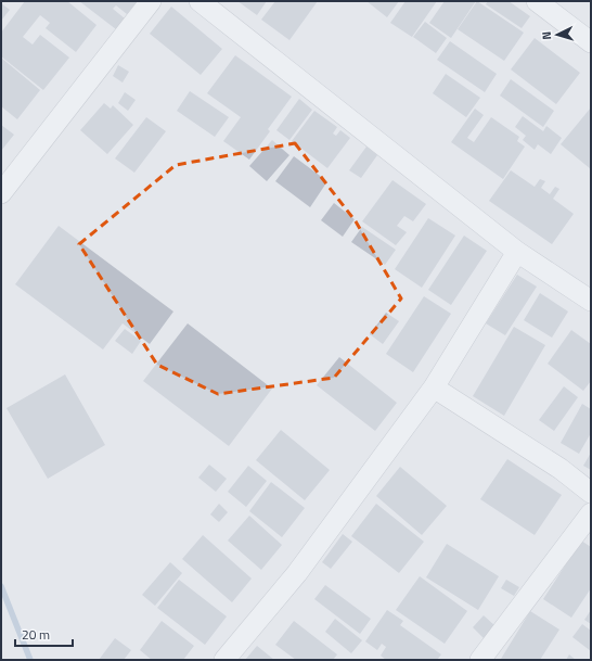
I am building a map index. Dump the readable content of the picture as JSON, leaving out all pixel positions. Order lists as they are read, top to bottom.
{
  "scale_bar": "20 m",
  "north": "left"
}
